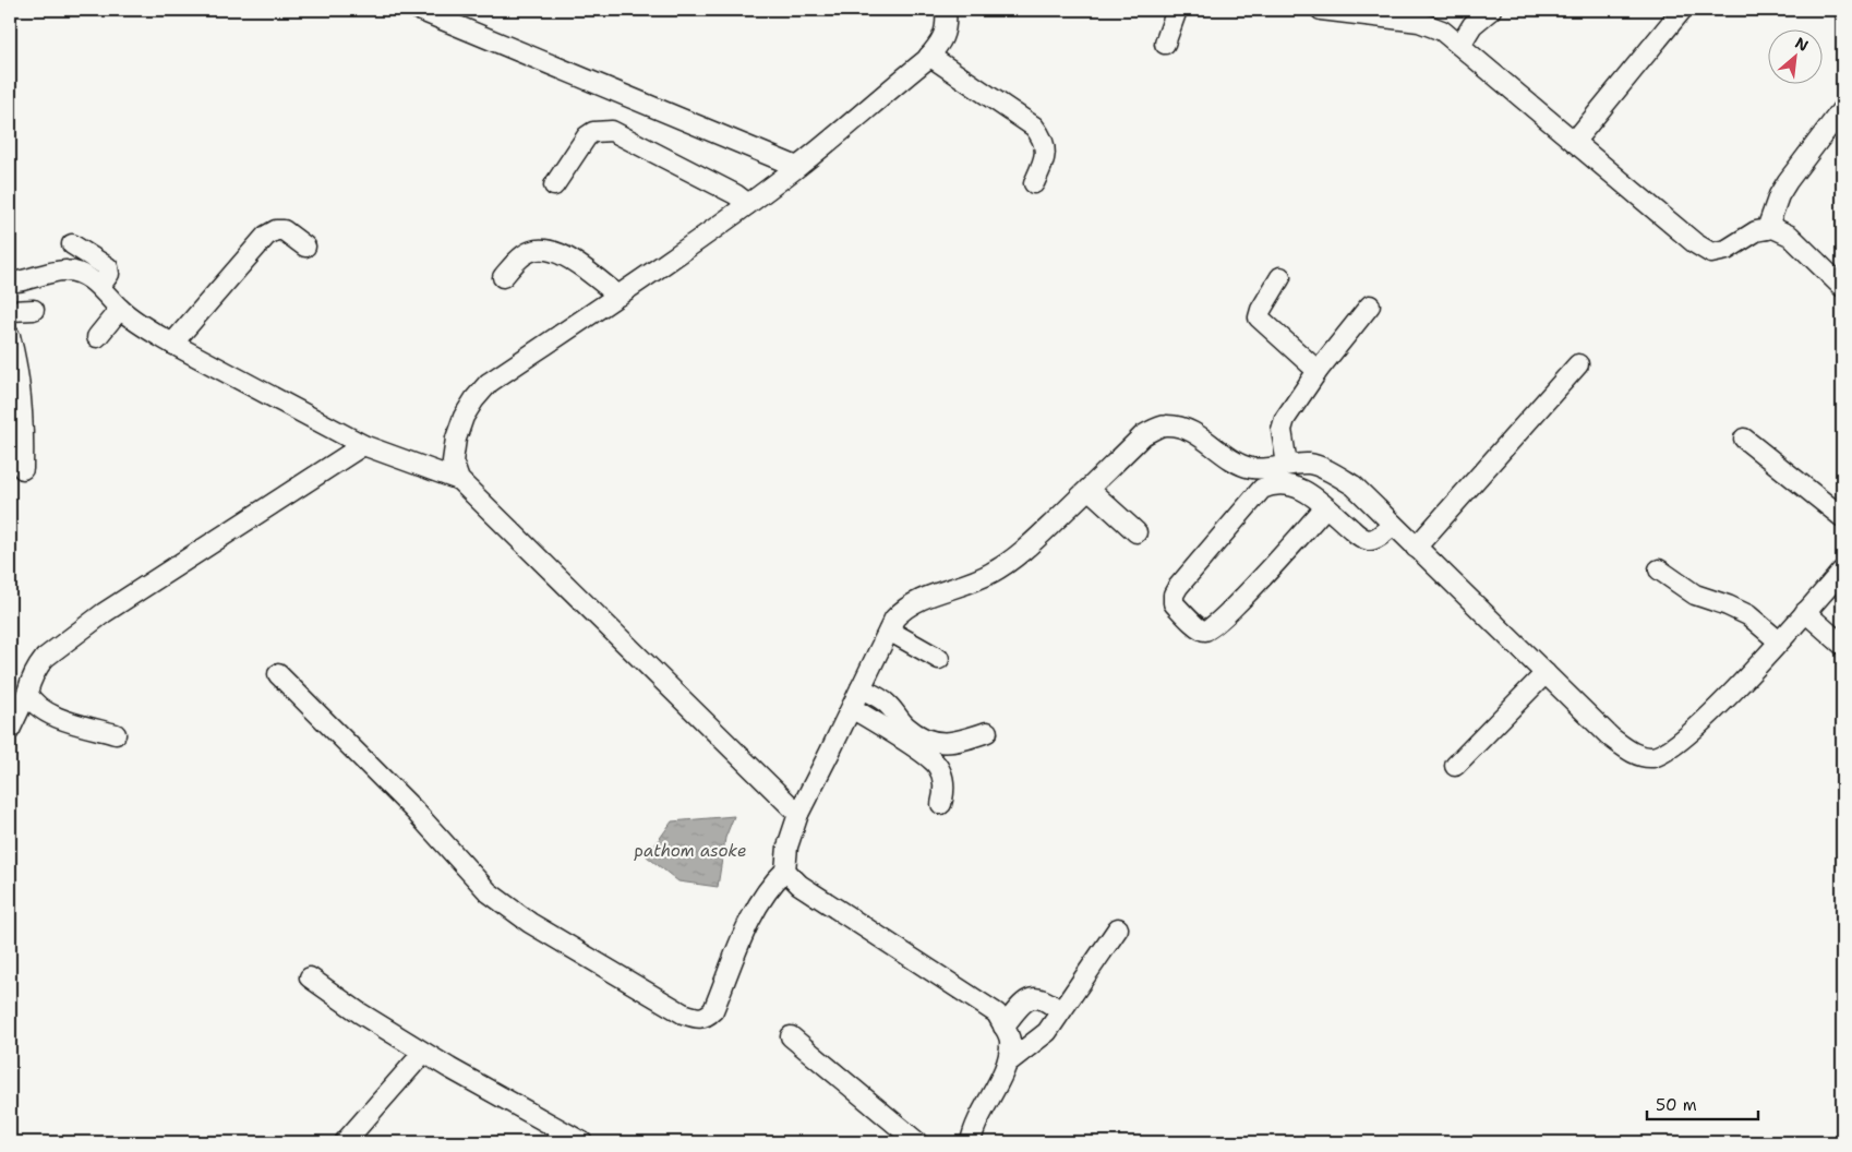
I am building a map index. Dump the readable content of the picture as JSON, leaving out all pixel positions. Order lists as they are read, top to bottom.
{
  "water": ["pathom asoke"],
  "scale_bar": "50 m",
  "north": "top right"
}
